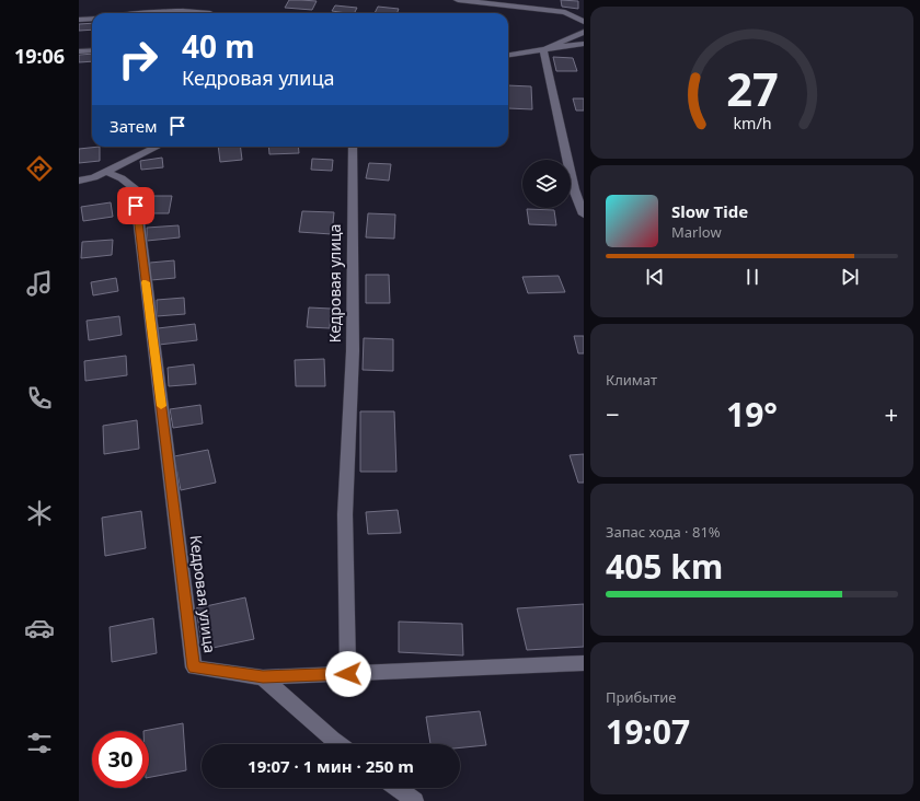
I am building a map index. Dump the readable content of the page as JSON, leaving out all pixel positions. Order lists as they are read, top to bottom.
{
  "streets": {
    "street": ["Кедровая улица"]
  },
  "page": {
    "tabs": "19:06",
    "turn": ["40 m", "Кедровая улица"],
    "then": "Затем",
    "song": ["Slow Tide", "Marlow"],
    "tile": [
      "Климат",
      ["Запас хода · 81%", "405 km"],
      ["Прибытие", "19:07"]
    ],
    "heat": ["−", "19°", "+"],
    "limit": "30",
    "trip": "19:07 · 1 мин · 250 m",
    "gauge": ["27", "km/h"]
  }
}
